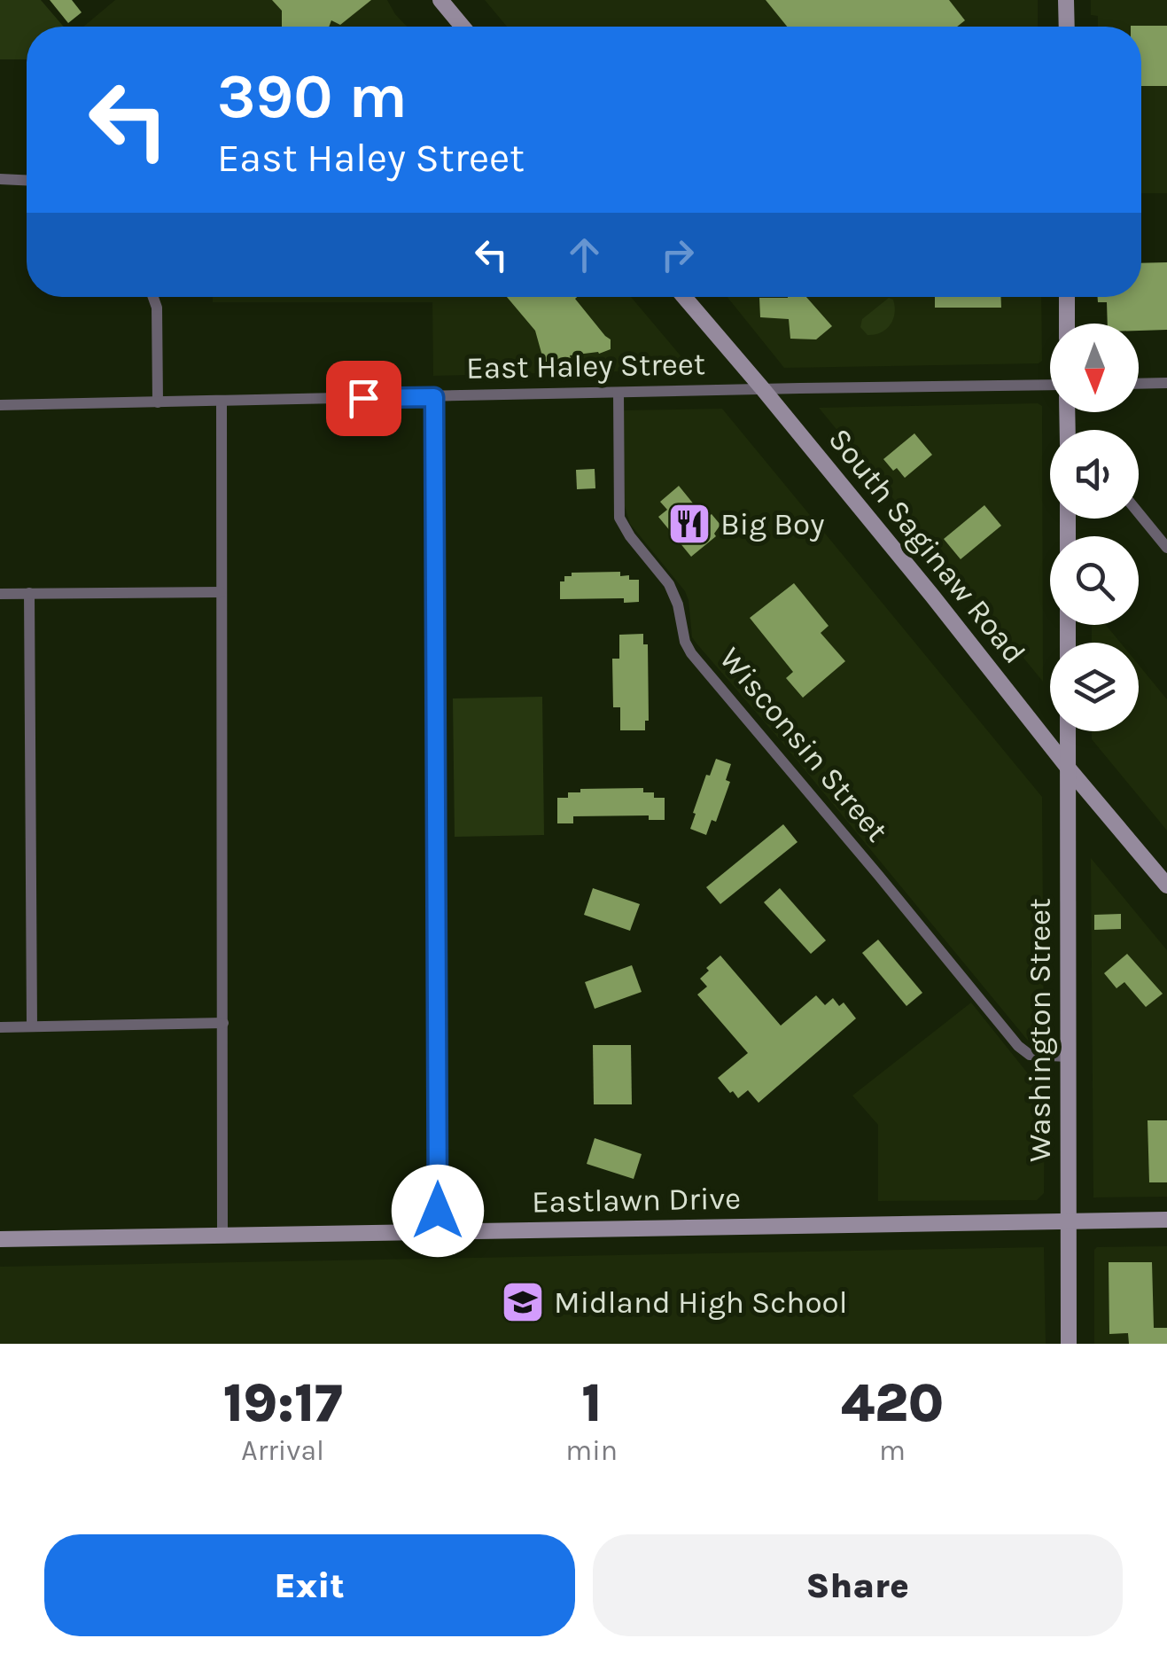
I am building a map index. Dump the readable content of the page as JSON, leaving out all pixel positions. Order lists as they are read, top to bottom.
{
  "streets": {
    "street": [
      "East Haley Street",
      "South Saginaw Road",
      "Wisconsin Street",
      "Washington Street",
      "Eastlawn Drive"
    ]
  },
  "crossings": [
    ["East Haley Street", "South Saginaw Road"],
    ["East Haley Street", "Wisconsin Street"],
    ["South Saginaw Road", "Washington Street"],
    ["Wisconsin Street", "Washington Street"],
    ["Washington Street", "Eastlawn Drive"]
  ],
  "places": {
    "restaurant": ["Big Boy"],
    "school or university": ["Midland High School"]
  },
  "north": "bottom",
  "page": {
    "turn": ["390 m", "East Haley Street"],
    "eta": [
      "19:17",
      "Arrival",
      "1",
      "min",
      "420",
      "m"
    ],
    "buttons": ["Exit", "Share"]
  }
}
